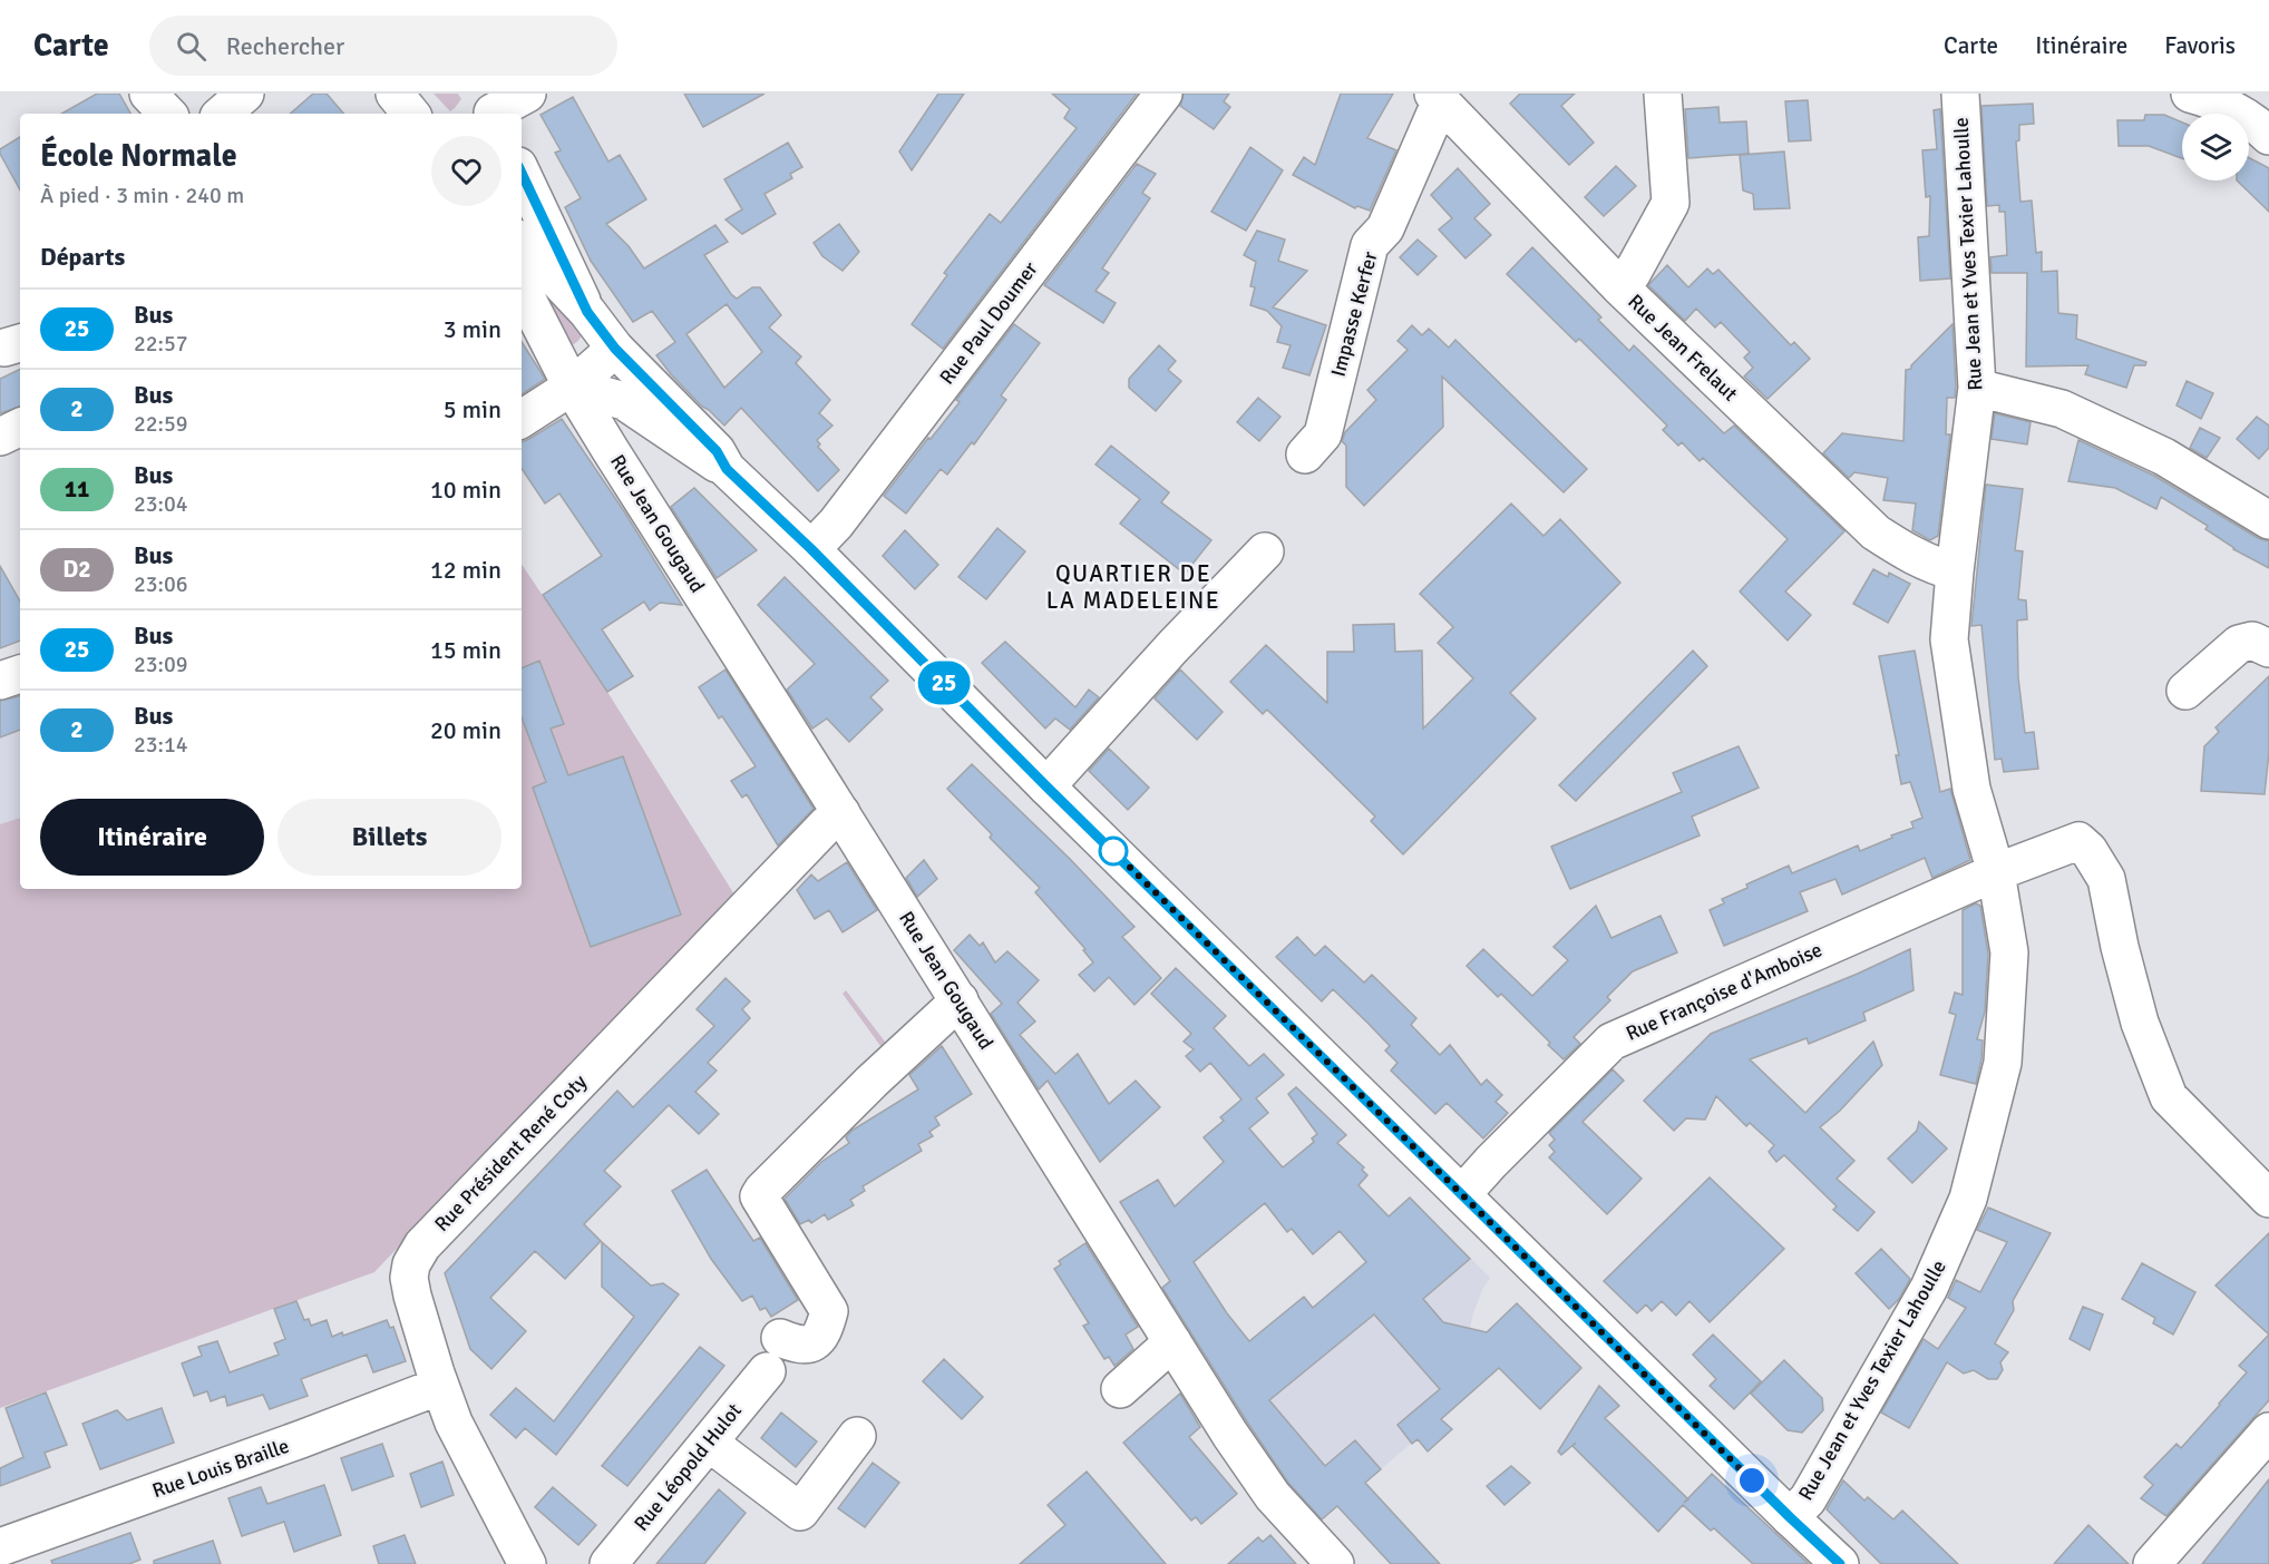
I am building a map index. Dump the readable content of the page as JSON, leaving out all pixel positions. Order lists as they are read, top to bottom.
{
  "streets": {
    "street": [
      "Rue Jean et Yves Texier Lahoulle",
      "Impasse Kerfer",
      "Rue Paul Doumer",
      "Rue Jean Frelaut",
      "Rue Jean Gougaud",
      "Rue Françoise d'Amboise",
      "Rue Président René Coty",
      "Rue Léopold Hulot",
      "Rue Louis Braille"
    ]
  },
  "crossings": [
    ["Rue Jean et Yves Texier Lahoulle", "Rue Jean Frelaut"],
    ["Rue Jean et Yves Texier Lahoulle", "Rue Françoise d'Amboise"],
    ["Impasse Kerfer", "Rue Jean Frelaut"],
    ["Rue Jean Gougaud", "Rue Président René Coty"],
    ["Rue Président René Coty", "Rue Louis Braille"]
  ],
  "districts": ["QUARTIER DE LA MADELEINE"],
  "lines": ["bus line 25"],
  "page": {
    "header": "Carte",
    "search": "Rechercher",
    "nav": ["Carte", "Itinéraire", "Favoris"],
    "on_map": "25",
    "heading": [
      ["École Normale", "À pied · 3 min · 240 m"],
      "Départs"
    ],
    "list": [
      {
        "mark": "25",
        "name": "Bus",
        "note": "22:57",
        "value": "3 min"
      },
      {
        "mark": "2",
        "name": "Bus",
        "note": "22:59",
        "value": "5 min"
      },
      {
        "mark": "11",
        "name": "Bus",
        "note": "23:04",
        "value": "10 min"
      },
      {
        "mark": "D2",
        "name": "Bus",
        "note": "23:06",
        "value": "12 min"
      },
      {
        "mark": "25",
        "name": "Bus",
        "note": "23:09",
        "value": "15 min"
      },
      {
        "mark": "2",
        "name": "Bus",
        "note": "23:14",
        "value": "20 min"
      }
    ],
    "buttons": ["Itinéraire", "Billets"]
  }
}
